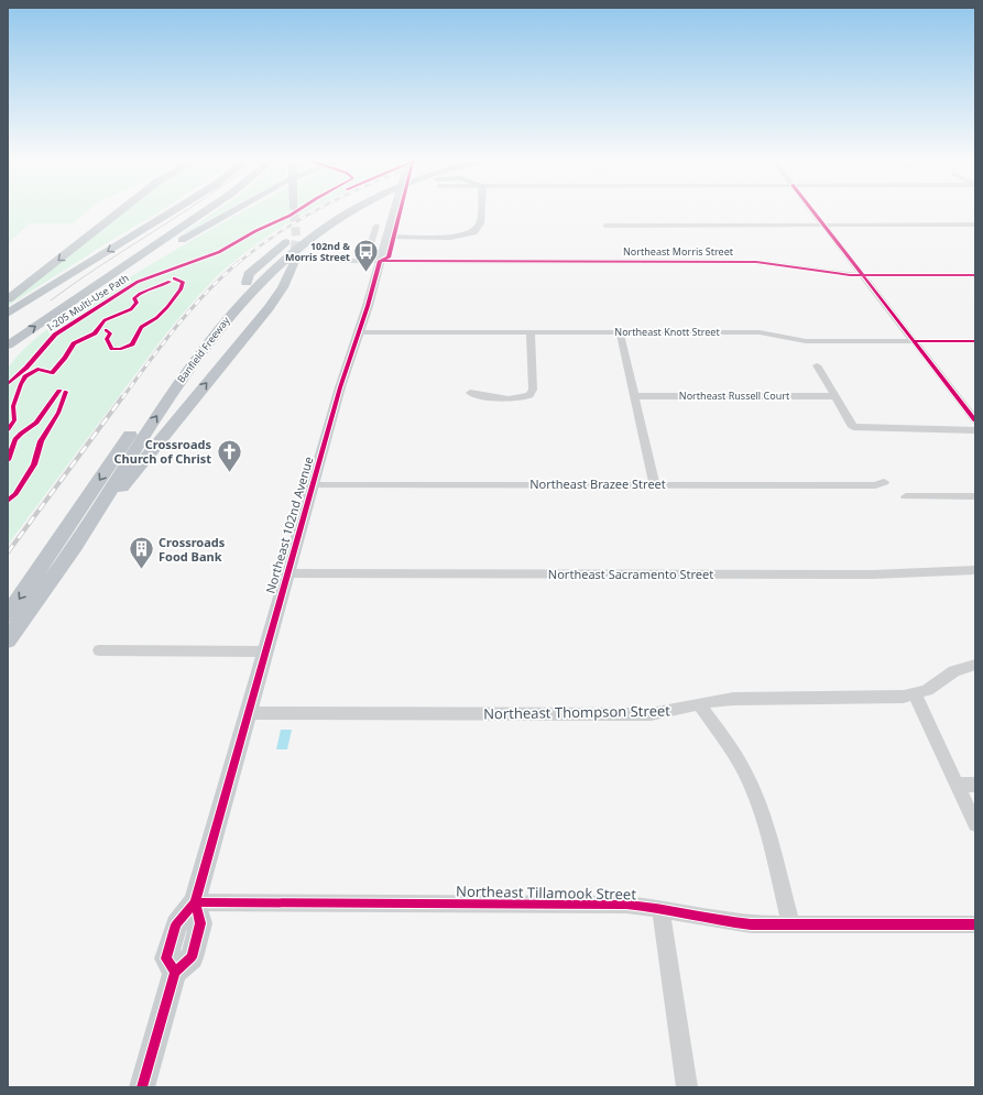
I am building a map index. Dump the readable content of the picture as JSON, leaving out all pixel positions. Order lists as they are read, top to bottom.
{
  "streets": {
    "highway": ["Banfield Freeway"],
    "main road": ["Northeast 102nd Avenue"],
    "street": [
      "Northeast Morris Street",
      "Northeast Knott Street",
      "Northeast Russell Court",
      "Northeast Brazee Street",
      "Northeast Sacramento Street",
      "Northeast Thompson Street",
      "Northeast Tillamook Street"
    ],
    "cycle path": ["I-205 Multi-Use Path"]
  },
  "crossings": [
    ["Northeast Morris Street", "Northeast 102nd Avenue"],
    ["Northeast Knott Street", "Northeast 102nd Avenue"],
    ["Northeast Brazee Street", "Northeast 102nd Avenue"],
    ["Northeast 102nd Avenue", "Northeast Sacramento Street"],
    ["Northeast 102nd Avenue", "Northeast Thompson Street"],
    ["Northeast 102nd Avenue", "Northeast Tillamook Street"]
  ],
  "places": {
    "bus stop": ["102nd & Morris Street"],
    "church": ["Crossroads Church of Christ"],
    "building": ["Crossroads Food Bank"]
  }
}
